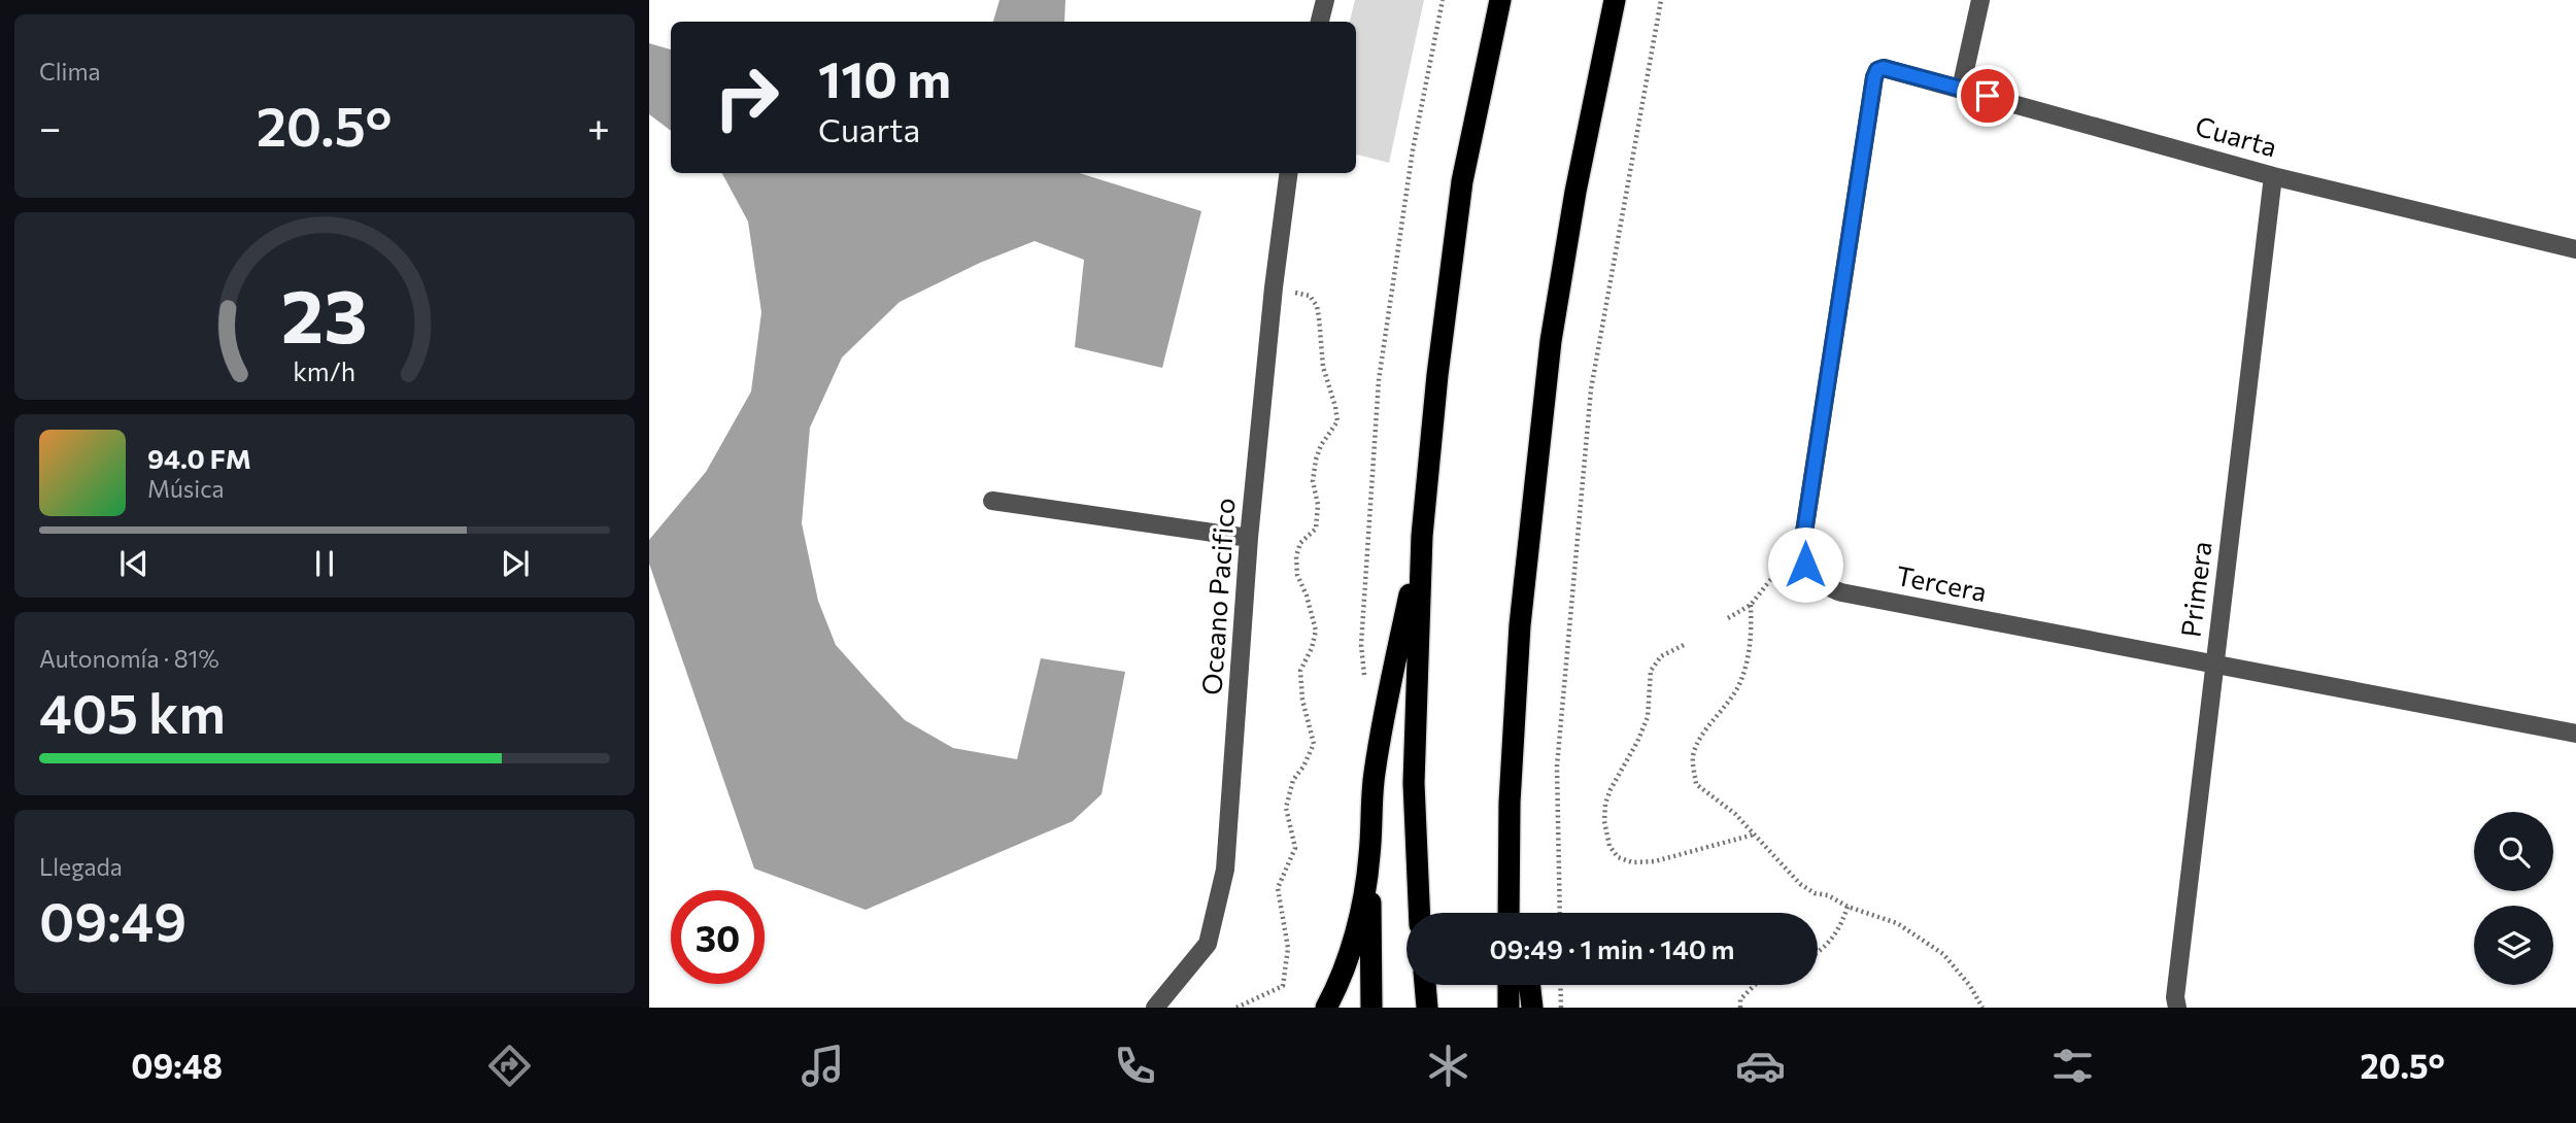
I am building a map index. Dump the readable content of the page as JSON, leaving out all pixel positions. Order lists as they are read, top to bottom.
{
  "streets": {
    "street": [
      "Cuarta",
      "Tercera",
      "Primera",
      "Oceano Pacifico"
    ]
  },
  "crossings": [
    ["Cuarta", "Tercera"],
    ["Cuarta", "Primera"],
    ["Tercera", "Primera"]
  ],
  "page": {
    "tile": [
      "Clima",
      ["Autonomía · 81%", "405 km"],
      ["Llegada", "09:49"]
    ],
    "turn": ["110 m", "Cuarta"],
    "heat": ["−", "20.5°", "+"],
    "song": ["94.0 FM", "Música"],
    "limit": "30",
    "trip": "09:49 · 1 min · 140 m",
    "tabs": ["09:48", "20.5°"],
    "gauge": ["23", "km/h"]
  }
}
